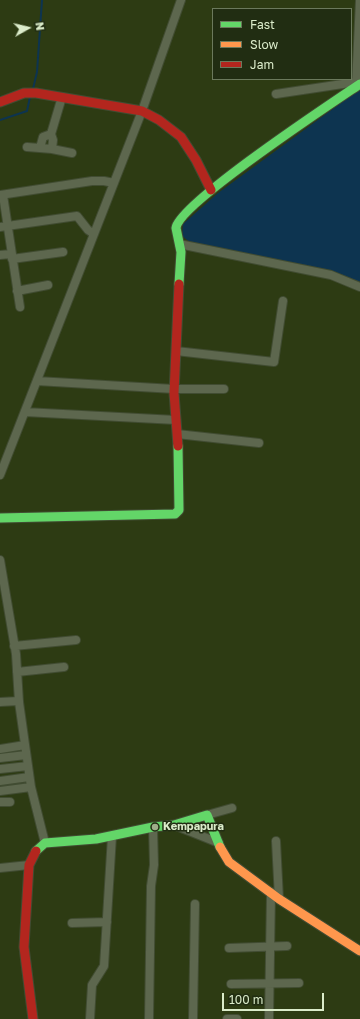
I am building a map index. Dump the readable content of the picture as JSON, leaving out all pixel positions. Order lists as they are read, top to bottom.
{
  "places": ["Kempapura"],
  "legend": ["Fast", "Slow", "Jam"],
  "scale_bar": "100 m",
  "north": "right"
}
